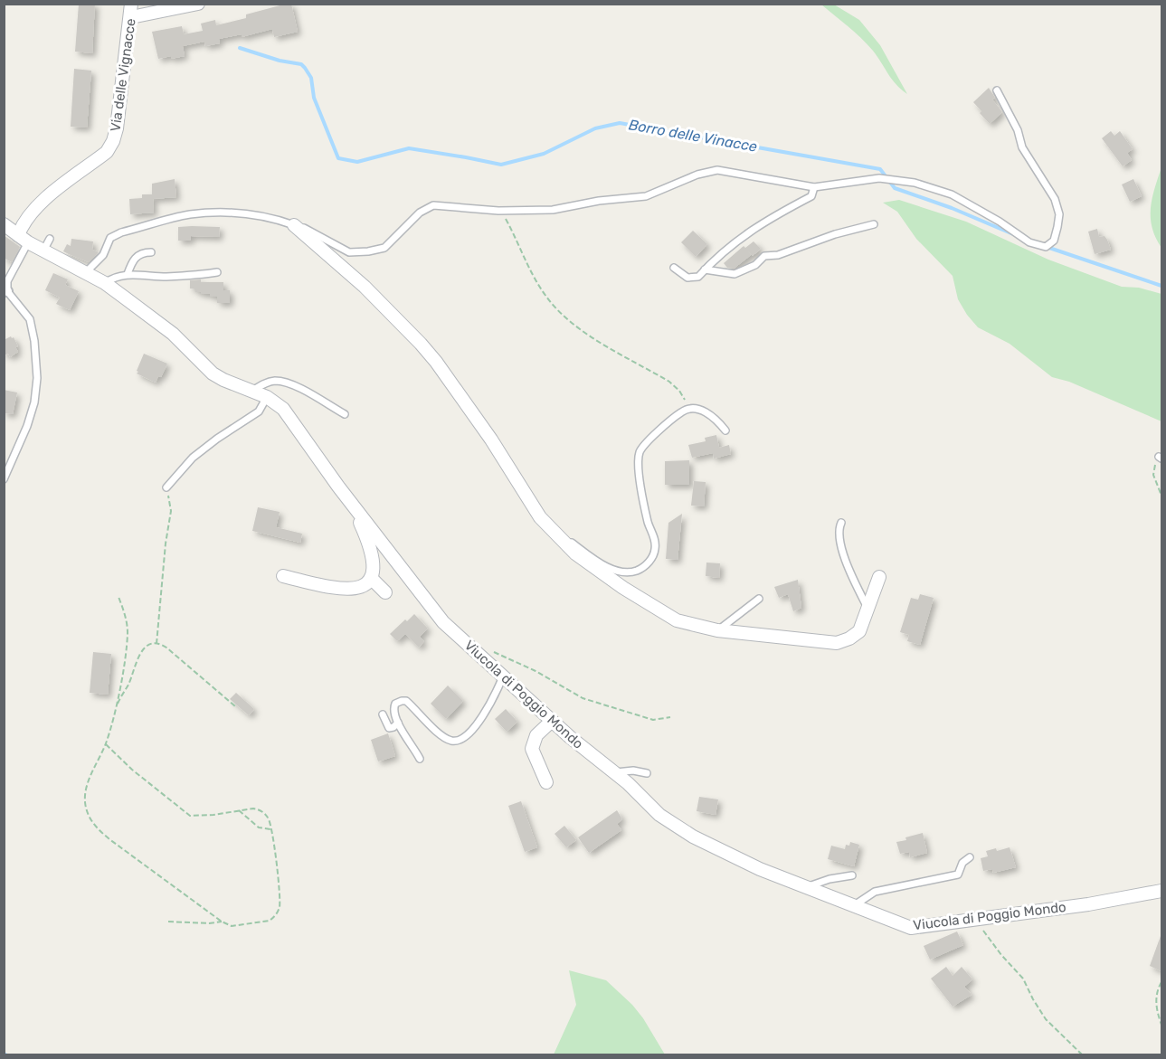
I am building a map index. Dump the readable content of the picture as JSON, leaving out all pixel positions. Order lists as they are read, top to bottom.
{
  "streets": {
    "street": ["Via delle Vignacce", "Viucola di Poggio Mondo"]
  },
  "crossings": [
    ["Via delle Vignacce", "Viucola di Poggio Mondo"]
  ],
  "water": ["Borro delle Vinacce"]
}
